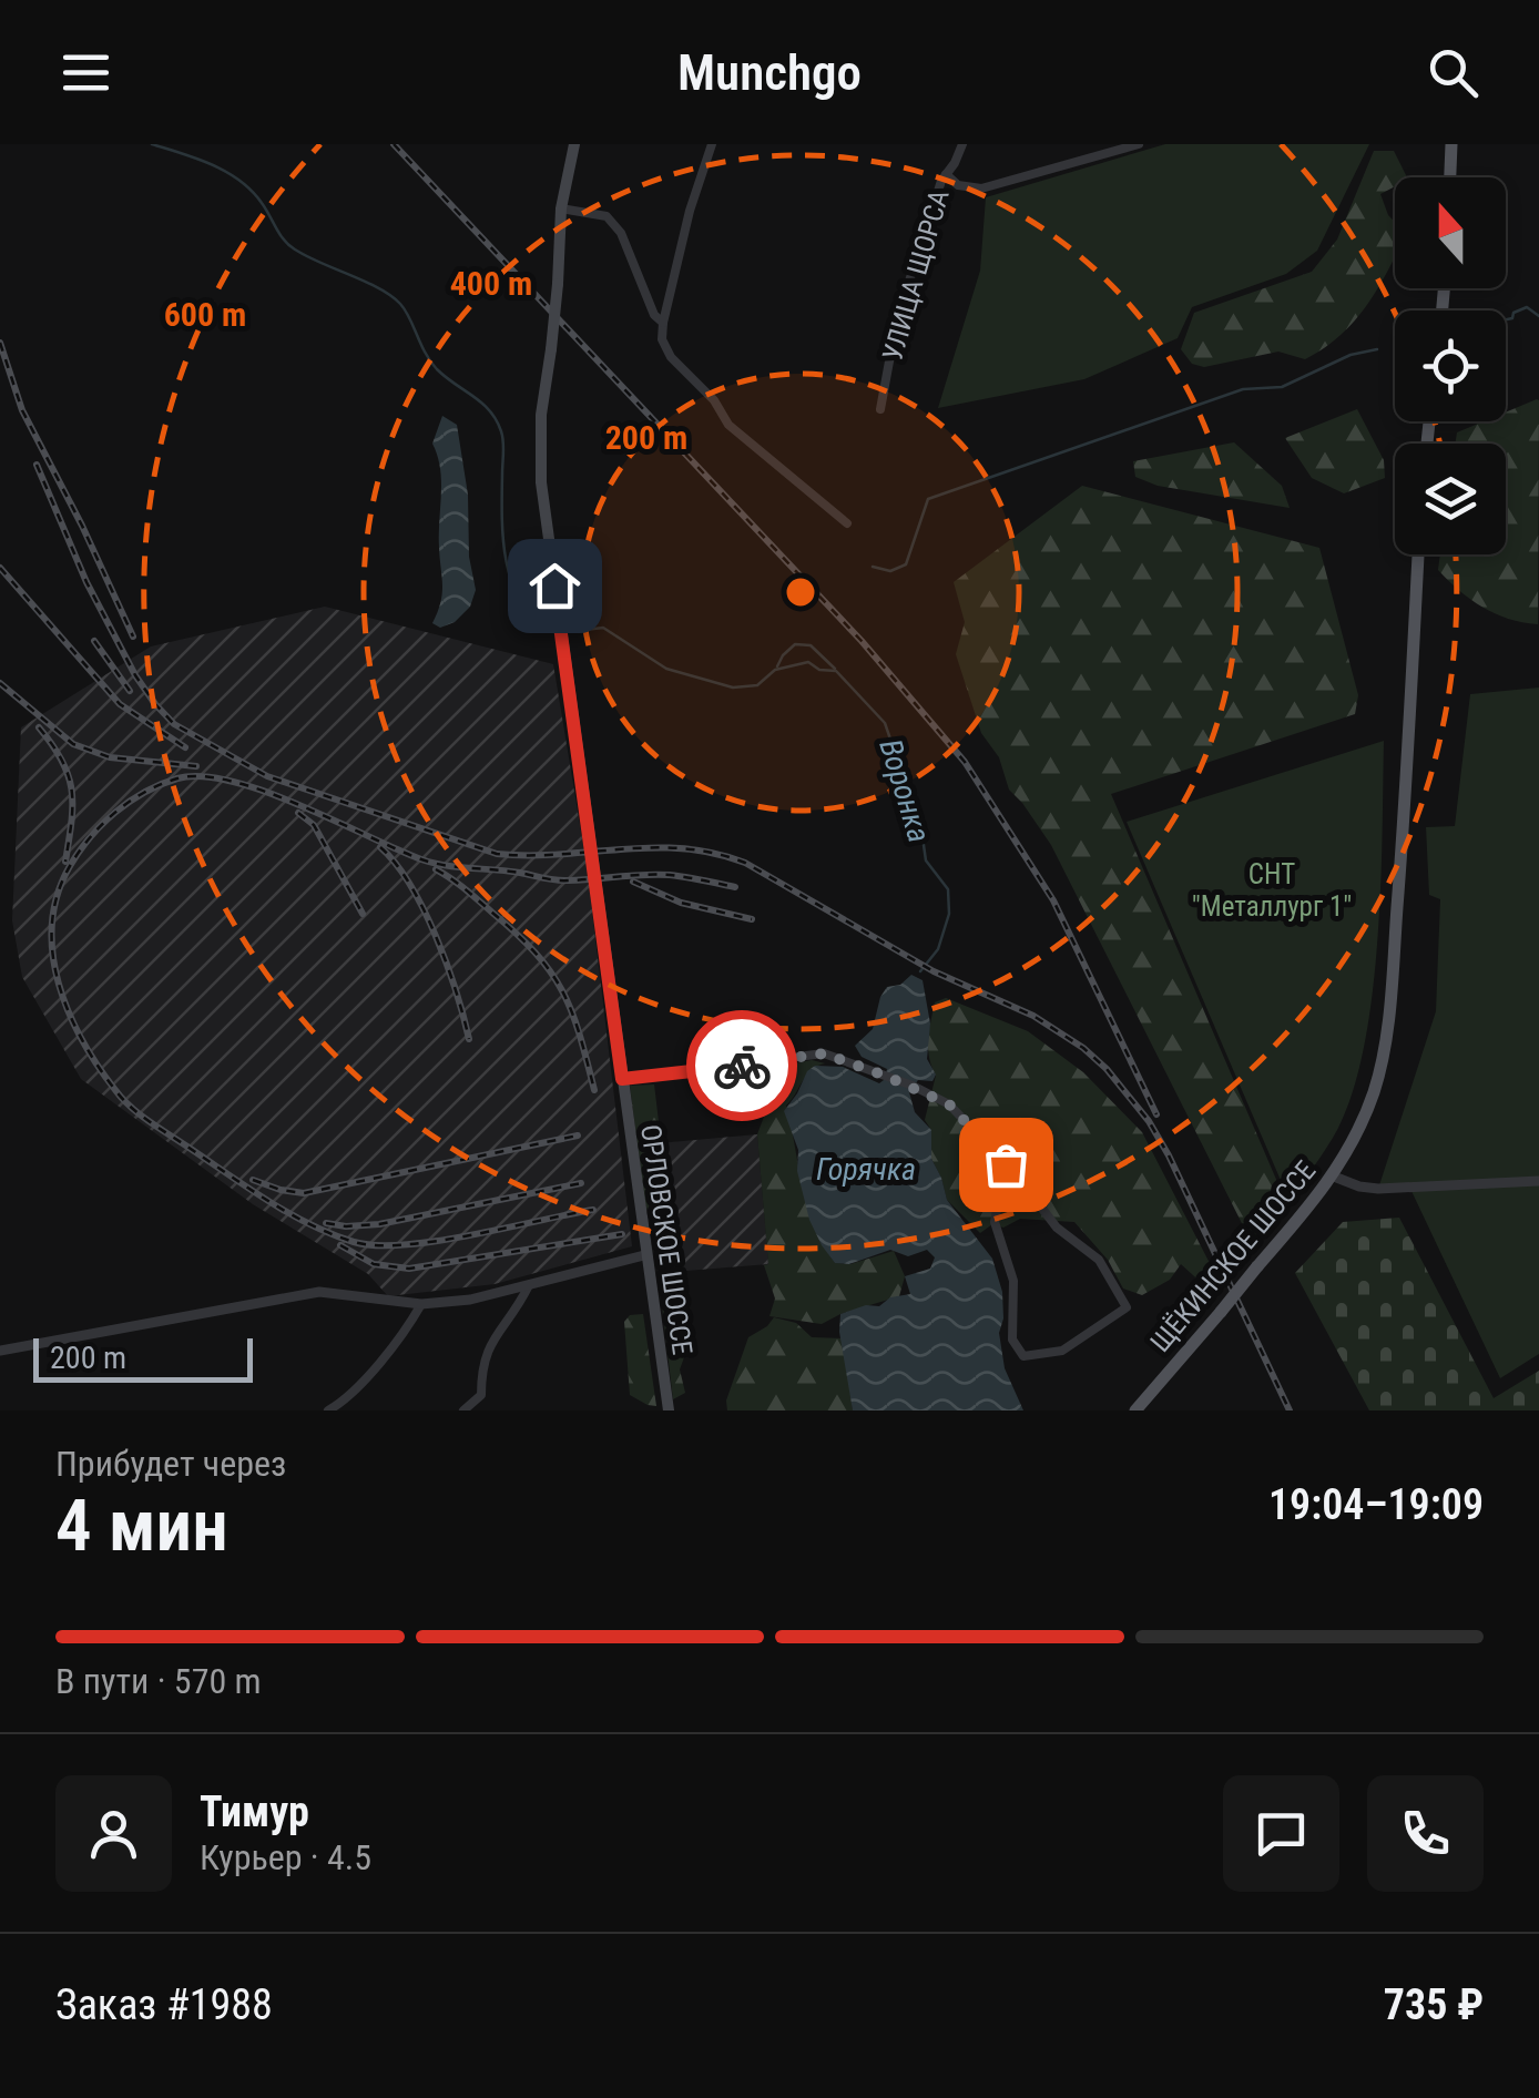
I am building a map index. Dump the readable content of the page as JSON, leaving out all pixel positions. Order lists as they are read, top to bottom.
{
  "streets": {
    "main road": ["ОРЛОВСКОЕ ШОССЕ", "ЩЁКИНСКОЕ ШОССЕ"],
    "street": ["УЛИЦА ЩОРСА"]
  },
  "water": ["Воронка", "Горячка"],
  "parks": ["СНТ \"Металлург 1\""],
  "scale_bar": "200 m",
  "north": "top",
  "page": {
    "header": "Munchgo",
    "scale": "200 m",
    "heading": ["4 мин", "Прибудет через", "19:04–19:09"],
    "panel": [
      "Тимур",
      "Курьер · 4.5",
      "Заказ #1988",
      "735 ₽"
    ],
    "bar": "В пути · 570 m"
  },
  "rings": ["400 m", "600 m", "200 m"]
}
